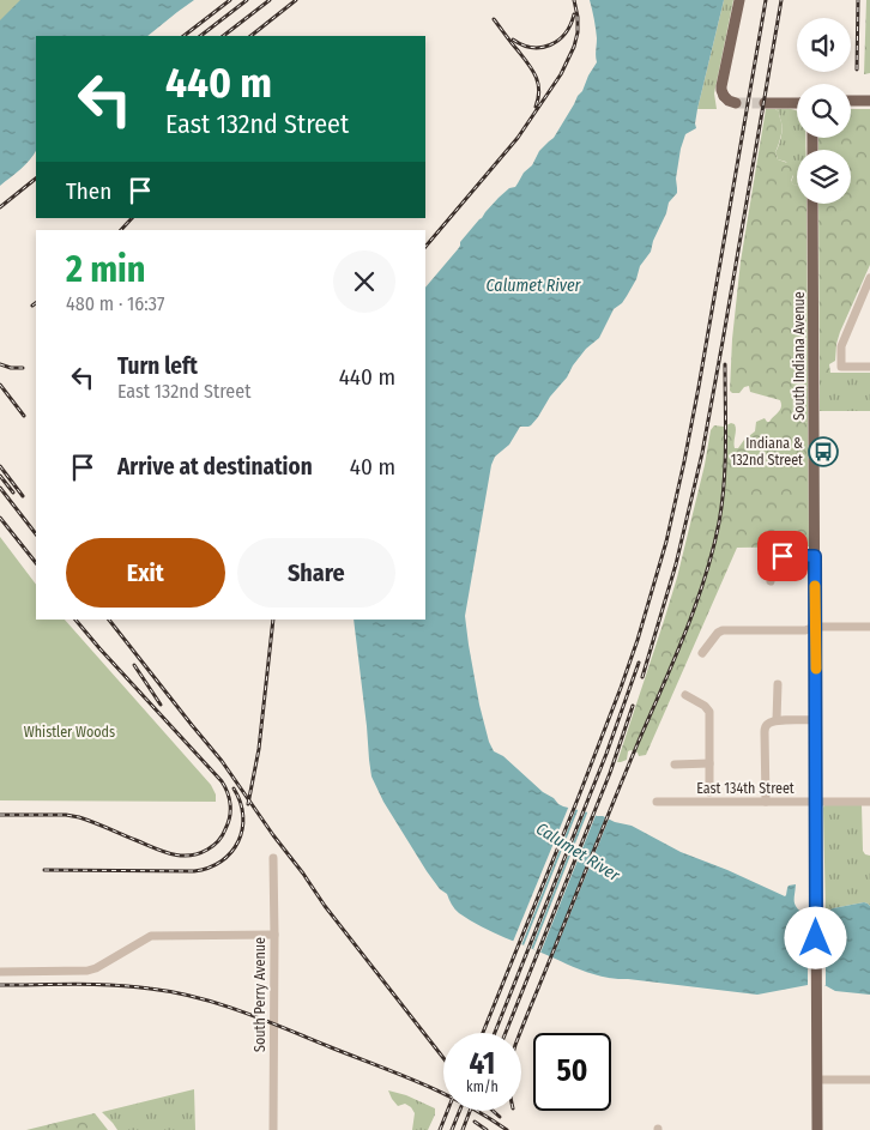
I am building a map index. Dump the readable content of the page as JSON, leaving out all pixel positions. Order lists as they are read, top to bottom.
{
  "streets": {
    "main road": ["South Indiana Avenue"],
    "street": ["East 134th Street", "South Perry Avenue"]
  },
  "crossings": [
    ["South Indiana Avenue", "East 134th Street"]
  ],
  "water": ["Calumet River"],
  "parks": ["Whistler Woods"],
  "places": {
    "bus stop": ["Indiana & 132nd Street"]
  },
  "page": {
    "turn": ["440 m", "East 132nd Street"],
    "then": "Then",
    "heading": ["2 min", "480 m · 16:37"],
    "list": [
      {
        "name": "Turn left",
        "note": "East 132nd Street",
        "value": "440 m"
      },
      {
        "name": "Arrive at destination",
        "value": "40 m"
      }
    ],
    "buttons": ["Exit", "Share"],
    "speed": "41 km/h",
    "limit": "50"
  }
}
